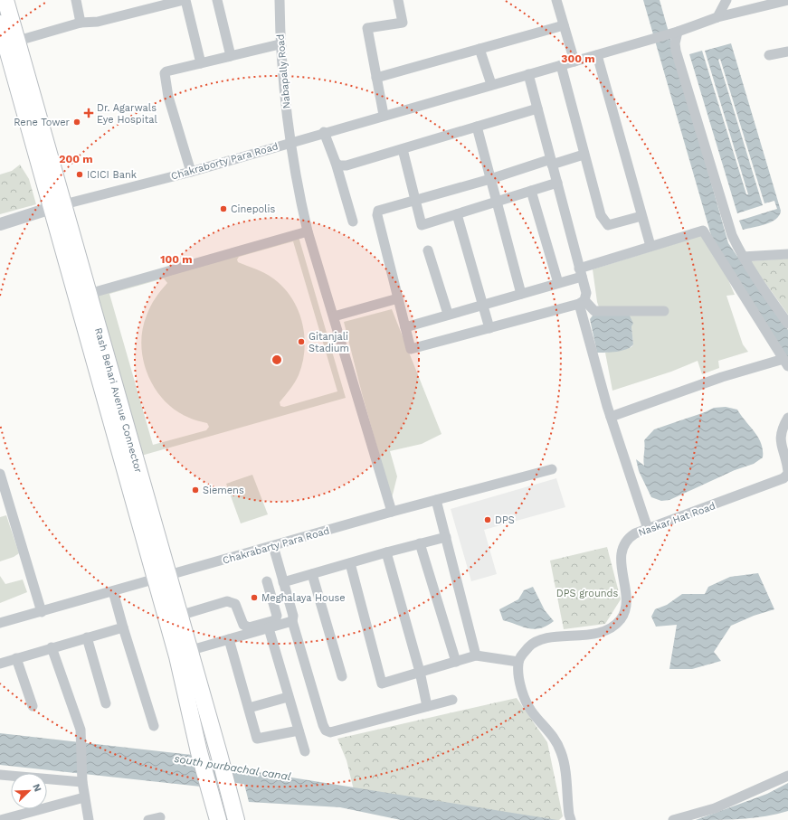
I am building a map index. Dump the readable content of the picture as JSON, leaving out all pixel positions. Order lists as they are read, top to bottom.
{
  "streets": {
    "main road": ["Rash Behari Avenue Connector"],
    "street": [
      "Nabapally Road",
      "Chakraborty Para Road",
      "Naskar Hat Road",
      "Chakrabarty Para Road"
    ]
  },
  "crossings": [
    ["Nabapally Road", "Chakraborty Para Road"],
    ["Nabapally Road", "Chakrabarty Para Road"],
    ["Chakraborty Para Road", "Rash Behari Avenue Connector"],
    ["Rash Behari Avenue Connector", "Chakrabarty Para Road"]
  ],
  "water": ["south purbachal canal"],
  "parks": ["DPS grounds"],
  "places": {
    "health": ["Dr. Agarwals Eye Hospital"],
    "other": [
      "Rene Tower",
      "ICICI Bank",
      "Cinepolis",
      "Gitanjali Stadium",
      "Siemens",
      "DPS",
      "Meghalaya House"
    ]
  },
  "north": "top right",
  "rings": ["300 m", "200 m", "100 m"]
}
